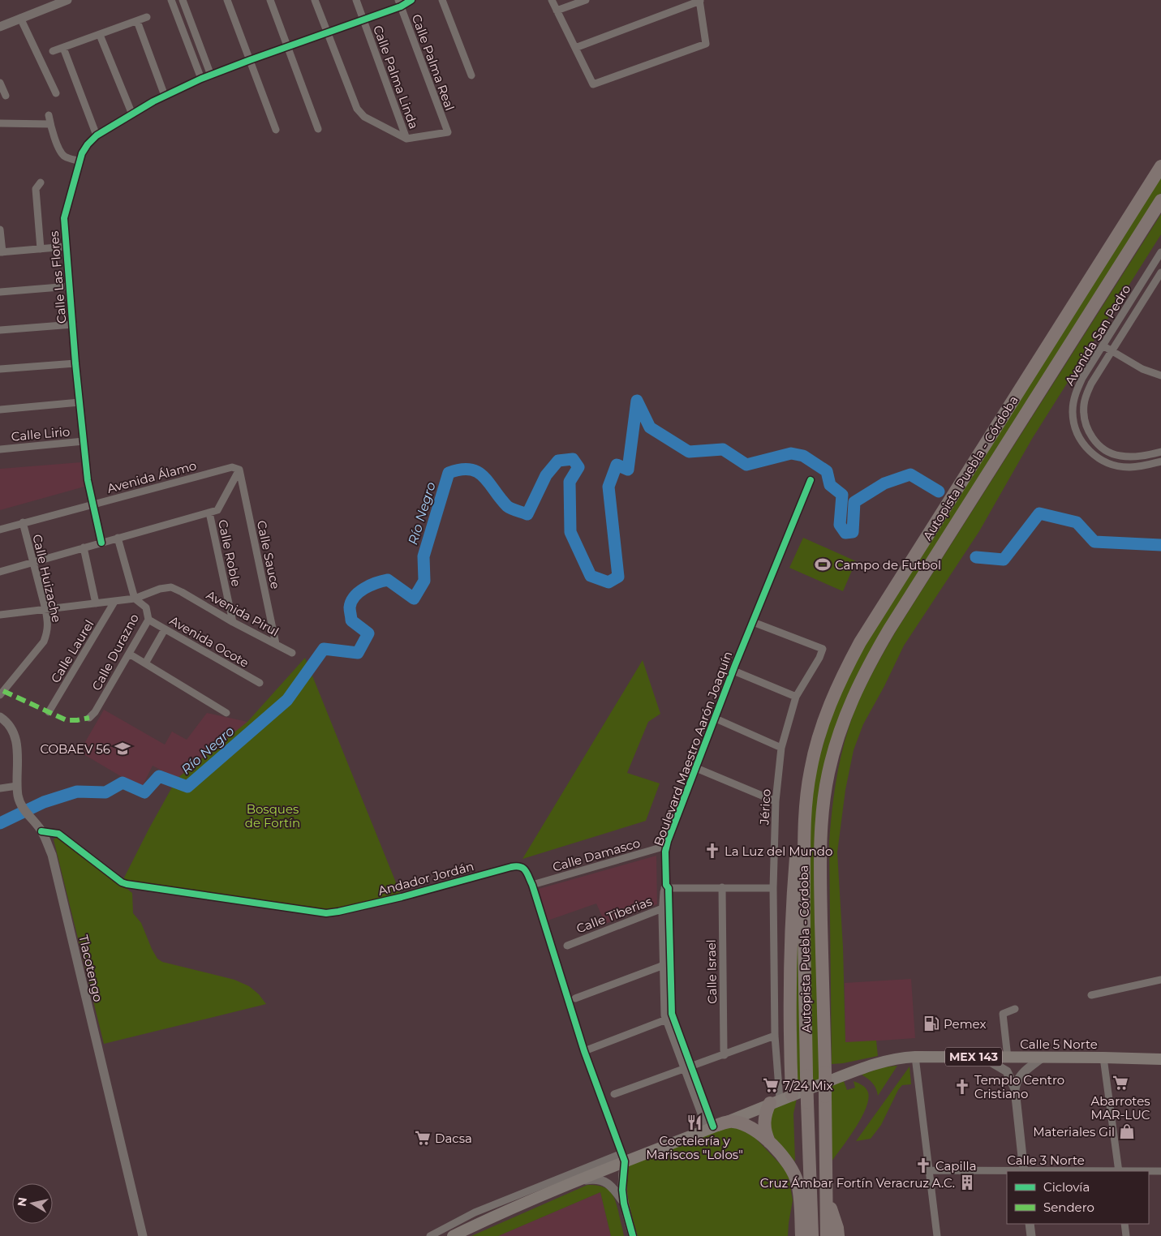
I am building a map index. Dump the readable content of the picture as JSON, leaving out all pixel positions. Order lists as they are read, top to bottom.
{
  "streets": {
    "highway": ["Autopista Puebla - Córdoba"],
    "main road": ["Calle 5 Norte", "MEX 143"],
    "street": [
      "Calle Palma Real",
      "Calle Palma Linda",
      "Calle Las Flores",
      "Avenida San Pedro",
      "Calle Lirio",
      "Avenida Álamo",
      "Calle Roble",
      "Calle Sauce",
      "Calle Huizache",
      "Avenida Pirul",
      "Avenida Ocote",
      "Calle Laurel",
      "Calle Durazno",
      "Boulevard Maestro Aarón Joaquín",
      "Jérico",
      "Calle Damasco",
      "Andador Jordán",
      "Calle Tiberias",
      "Tlacotengo",
      "Calle Israel",
      "Calle 3 Norte"
    ]
  },
  "crossings": [
    ["Calle Palma Real", "Calle Palma Linda"],
    ["Calle Palma Real", "Calle Las Flores"],
    ["Calle Palma Linda", "Calle Las Flores"],
    ["Calle Las Flores", "Calle Lirio"],
    ["Calle Las Flores", "Avenida Álamo"],
    ["Avenida Álamo", "Calle Sauce"],
    ["Avenida Álamo", "Calle Huizache"],
    ["Calle Roble", "Avenida Pirul"],
    ["Calle Sauce", "Avenida Pirul"],
    ["Calle Huizache", "Avenida Pirul"],
    ["Avenida Pirul", "Calle Laurel"],
    ["Avenida Pirul", "Calle Durazno"],
    ["Avenida Ocote", "Calle Durazno"],
    ["Boulevard Maestro Aarón Joaquín", "Jérico"],
    ["Boulevard Maestro Aarón Joaquín", "Calle Damasco"],
    ["Boulevard Maestro Aarón Joaquín", "Calle Tiberias"],
    ["Boulevard Maestro Aarón Joaquín", "MEX 143"],
    ["Jérico", "Calle 5 Norte"],
    ["Jérico", "MEX 143"],
    ["Calle Damasco", "Andador Jordán"],
    ["Andador Jordán", "Tlacotengo"],
    ["Andador Jordán", "MEX 143"],
    ["Calle 5 Norte", "MEX 143"]
  ],
  "water": ["Río Negro"],
  "parks": ["Bosques de Fortín"],
  "places": {
    "sports": ["Campo de Futbol"],
    "school or university": ["COBAEV 56"],
    "church": ["La Luz del Mundo", "Templo Centro Cristiano", "Capilla"],
    "fuel station": ["Pemex"],
    "supermarket": ["Abarrotes MAR-LUC", "7/24 Mix", "Dacsa"],
    "restaurant": ["Coctelería y Mariscos \"Lolos\""],
    "shop": ["Materiales Gil"],
    "building": ["Cruz Ámbar Fortín Veracruz A.C."]
  },
  "legend": ["Ciclovía", "Sendero"],
  "north": "left"
}
